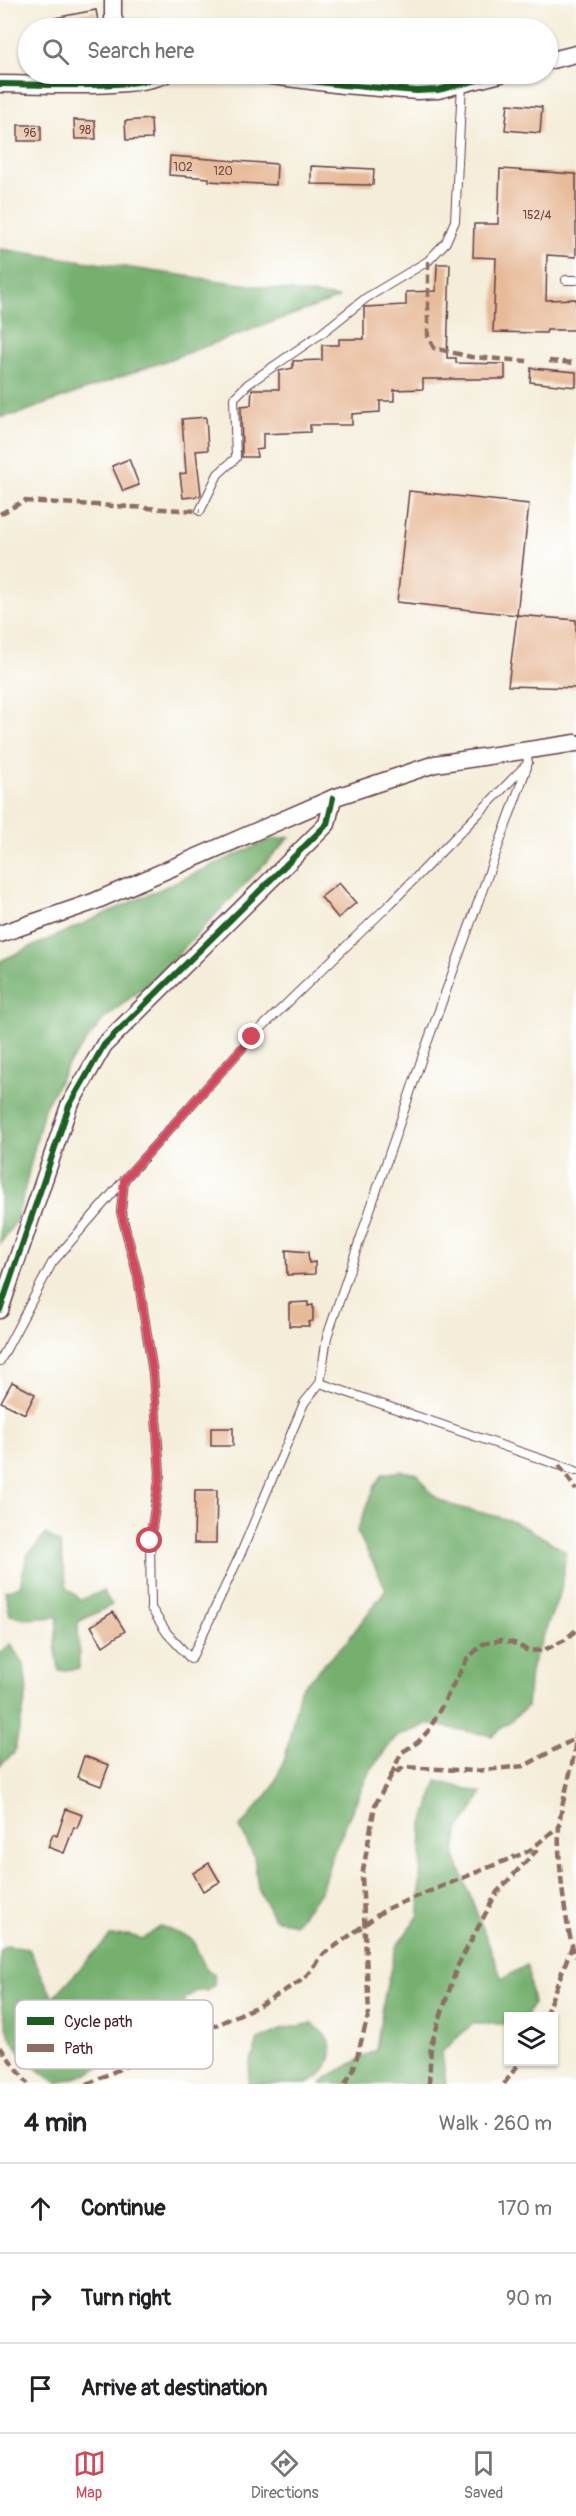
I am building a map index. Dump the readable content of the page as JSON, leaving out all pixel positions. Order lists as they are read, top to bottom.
{
  "house_numbers": [
    "98",
    "96",
    "102",
    "120",
    "152/4"
  ],
  "legend": ["Cycle path", "Path"],
  "page": {
    "search": "Search here",
    "heading": ["4 min", "Walk · 260 m"],
    "list": [
      ["Continue", "170 m"],
      ["Turn right", "90 m"],
      "Arrive at destination"
    ],
    "nav": ["Map", "Directions", "Saved"]
  }
}
